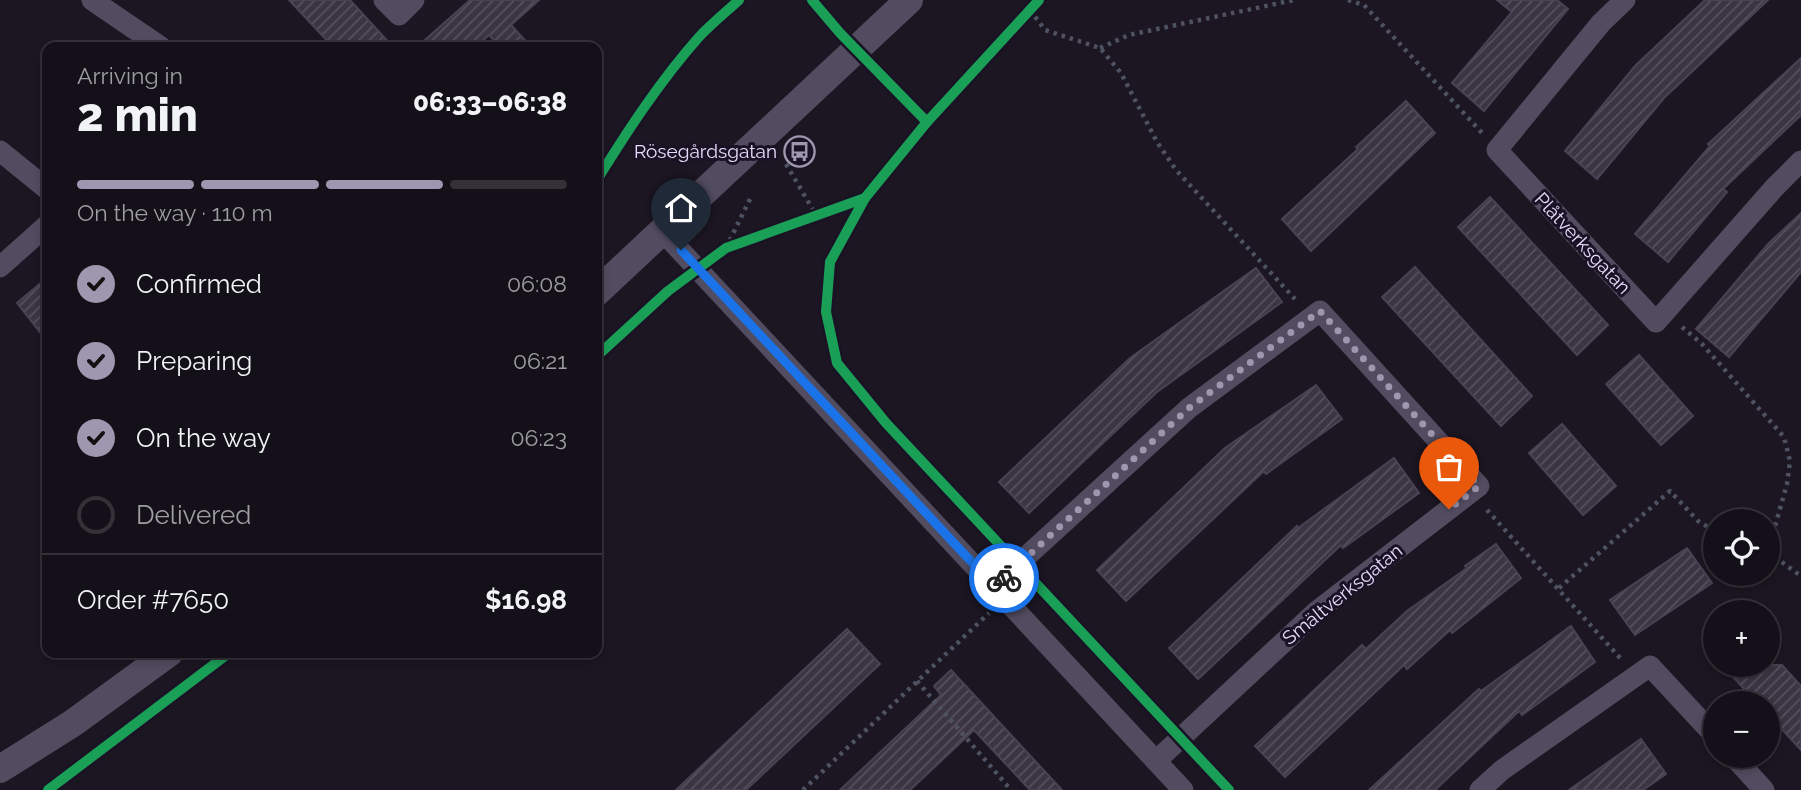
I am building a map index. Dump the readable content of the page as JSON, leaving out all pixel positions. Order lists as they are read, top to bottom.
{
  "streets": {
    "street": ["Plåtverksgatan", "Smältverksgatan"]
  },
  "places": {
    "bus stop": ["Rösegårdsgatan"]
  },
  "page": {
    "heading": ["2 min", "Arriving in", "06:33–06:38"],
    "panel": ["Order #7650", "$16.98"],
    "bar": "On the way · 110 m",
    "list": [
      ["Confirmed", "06:08"],
      ["Preparing", "06:21"],
      ["On the way", "06:23"],
      "Delivered"
    ],
    "map_buttons": ["+", "−"]
  }
}
